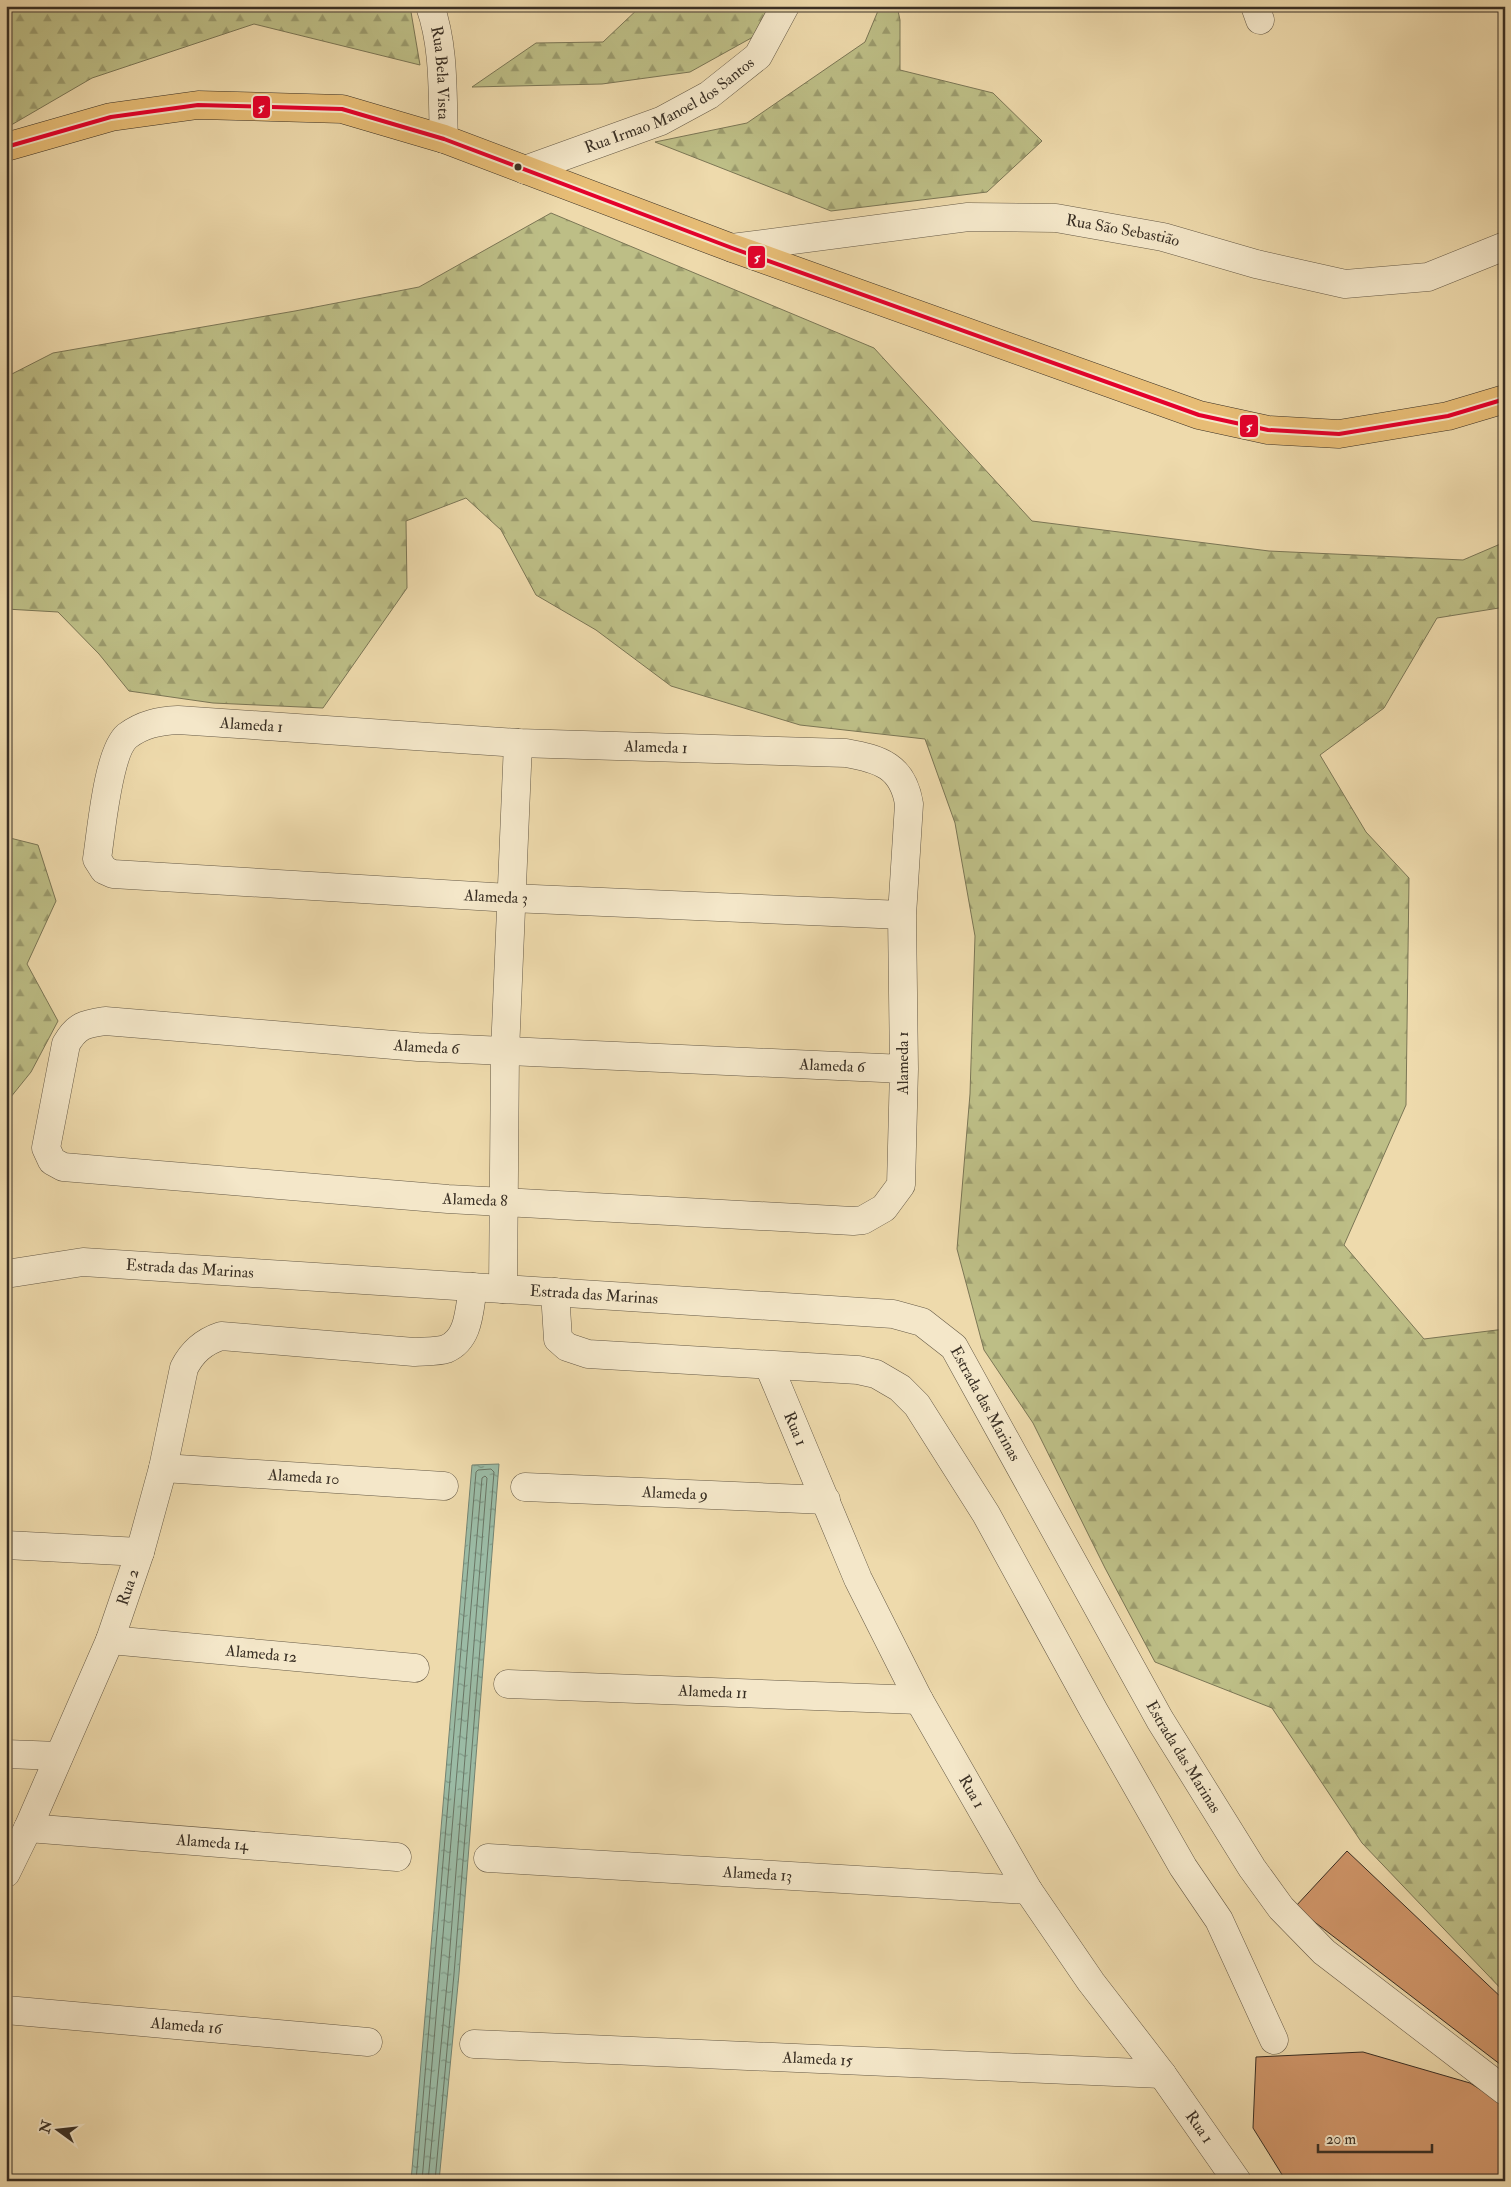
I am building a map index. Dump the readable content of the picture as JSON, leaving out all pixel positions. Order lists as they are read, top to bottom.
{
  "streets": {
    "street": [
      "Rua Bela Vista",
      "Rua Irmao Manoel dos Santos",
      "Rua São Sebastião",
      "Alameda 1",
      "Alameda 3",
      "Alameda 6",
      "Alameda 8",
      "Estrada das Marinas",
      "Rua 1",
      "Alameda 10",
      "Alameda 9",
      "Rua 2",
      "Alameda 12",
      "Alameda 11",
      "Alameda 14",
      "Alameda 13",
      "Alameda 16",
      "Alameda 15"
    ]
  },
  "crossings": [
    ["Alameda 1", "Alameda 3"],
    ["Alameda 1", "Alameda 6"],
    ["Alameda 1", "Alameda 8"],
    ["Alameda 6", "Alameda 8"],
    ["Estrada das Marinas", "Rua 2"],
    ["Rua 1", "Alameda 9"],
    ["Rua 1", "Alameda 11"],
    ["Rua 1", "Alameda 13"],
    ["Rua 1", "Alameda 15"],
    ["Alameda 10", "Rua 2"],
    ["Rua 2", "Alameda 12"],
    ["Rua 2", "Alameda 14"]
  ],
  "lines": ["transit line 5"],
  "scale_bar": "20 m",
  "north": "left"
}
